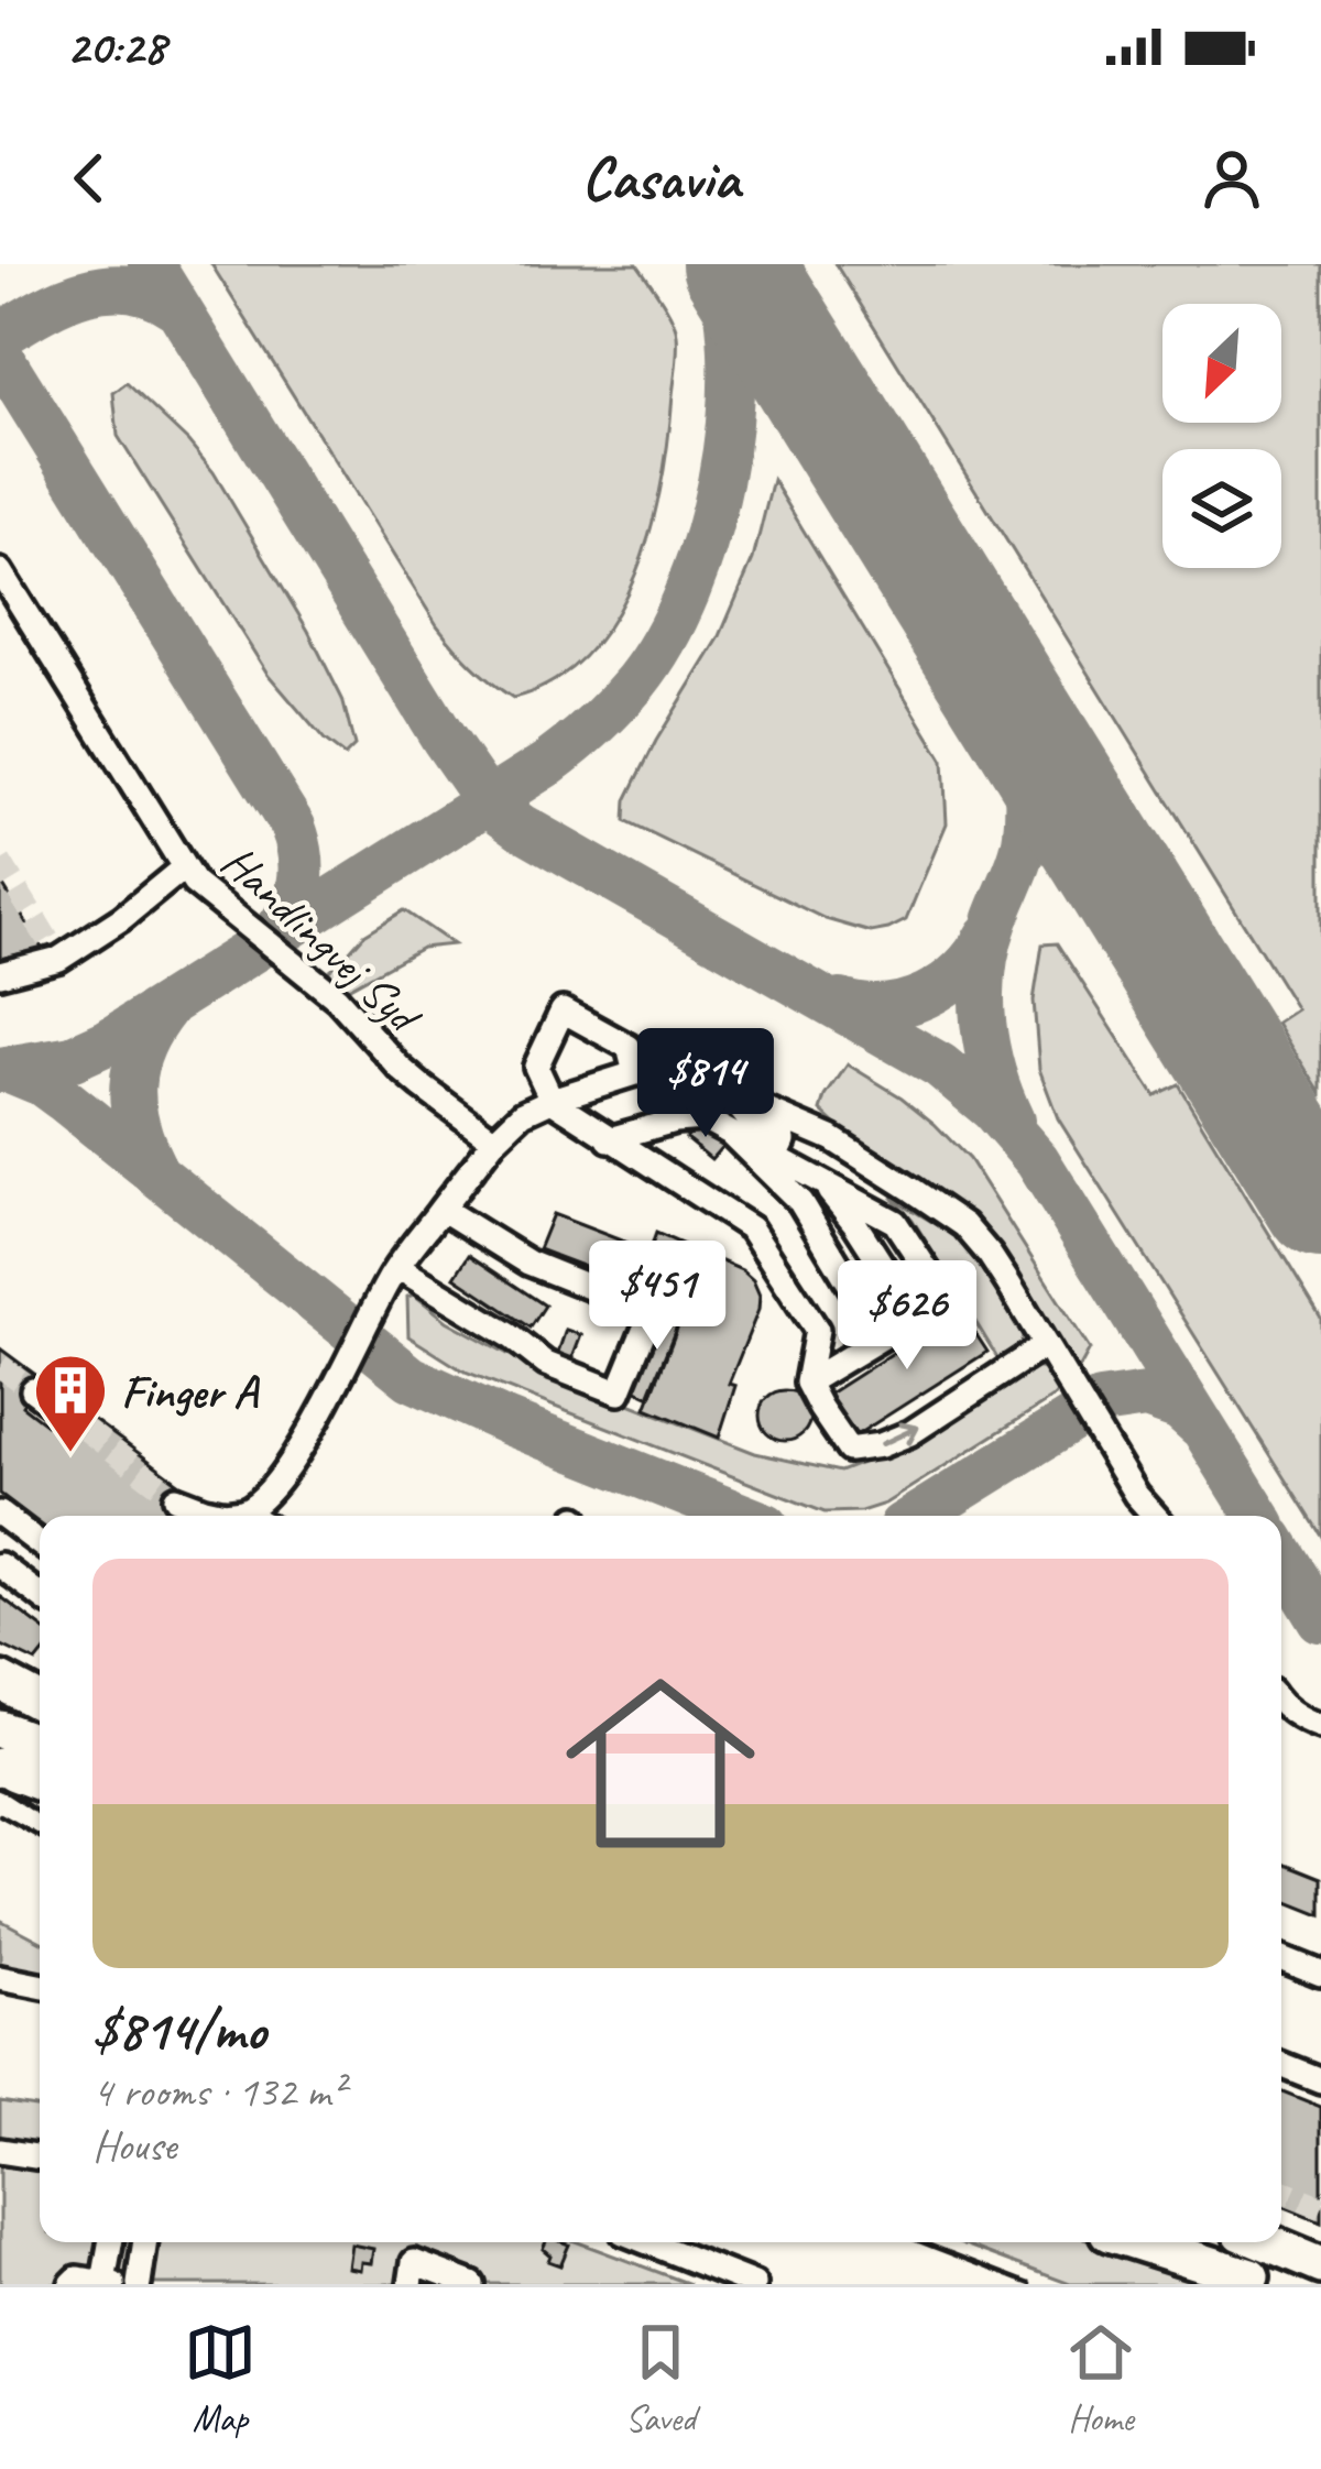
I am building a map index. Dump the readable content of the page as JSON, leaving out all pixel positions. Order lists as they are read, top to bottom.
{
  "streets": {
    "street": ["Handlingvej Syd"]
  },
  "places": {
    "building": ["Finger A"]
  },
  "north": "bottom left",
  "page": {
    "status": "20:28",
    "header": "Casavia",
    "price": ["$814", "$451", "$626"],
    "list": [
      {
        "name": "$814/mo",
        "note": "4 rooms · 132 m² · House"
      }
    ],
    "tabs": ["Map", "Saved", "Home"]
  }
}
